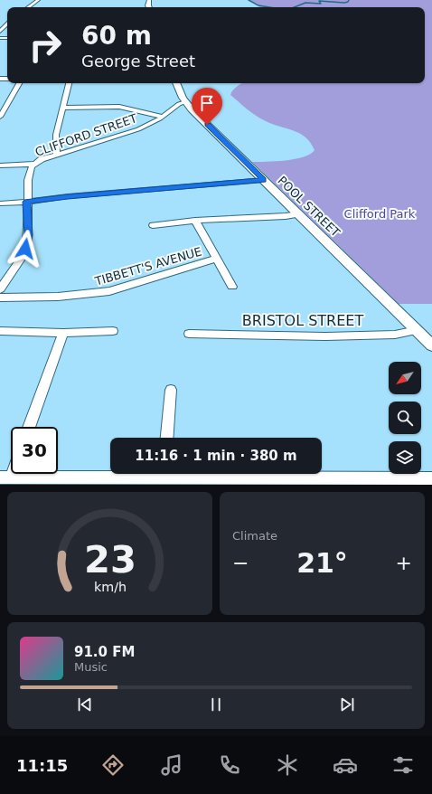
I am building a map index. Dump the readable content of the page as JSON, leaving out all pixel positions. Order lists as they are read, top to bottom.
{
  "streets": {
    "main road": ["POOL STREET"],
    "street": ["CLIFFORD STREET", "TIBBETT'S AVENUE", "BRISTOL STREET"]
  },
  "crossings": [
    ["CLIFFORD STREET", "POOL STREET"],
    ["POOL STREET", "BRISTOL STREET"]
  ],
  "parks": ["Clifford Park"],
  "north": "bottom left",
  "page": {
    "turn": ["60 m", "George Street"],
    "limit": "30",
    "trip": "11:16 · 1 min · 380 m",
    "tile": "Climate",
    "heat": ["−", "21°", "+"],
    "song": ["91.0 FM", "Music"],
    "tabs": "11:15",
    "gauge": ["23", "km/h"]
  }
}
